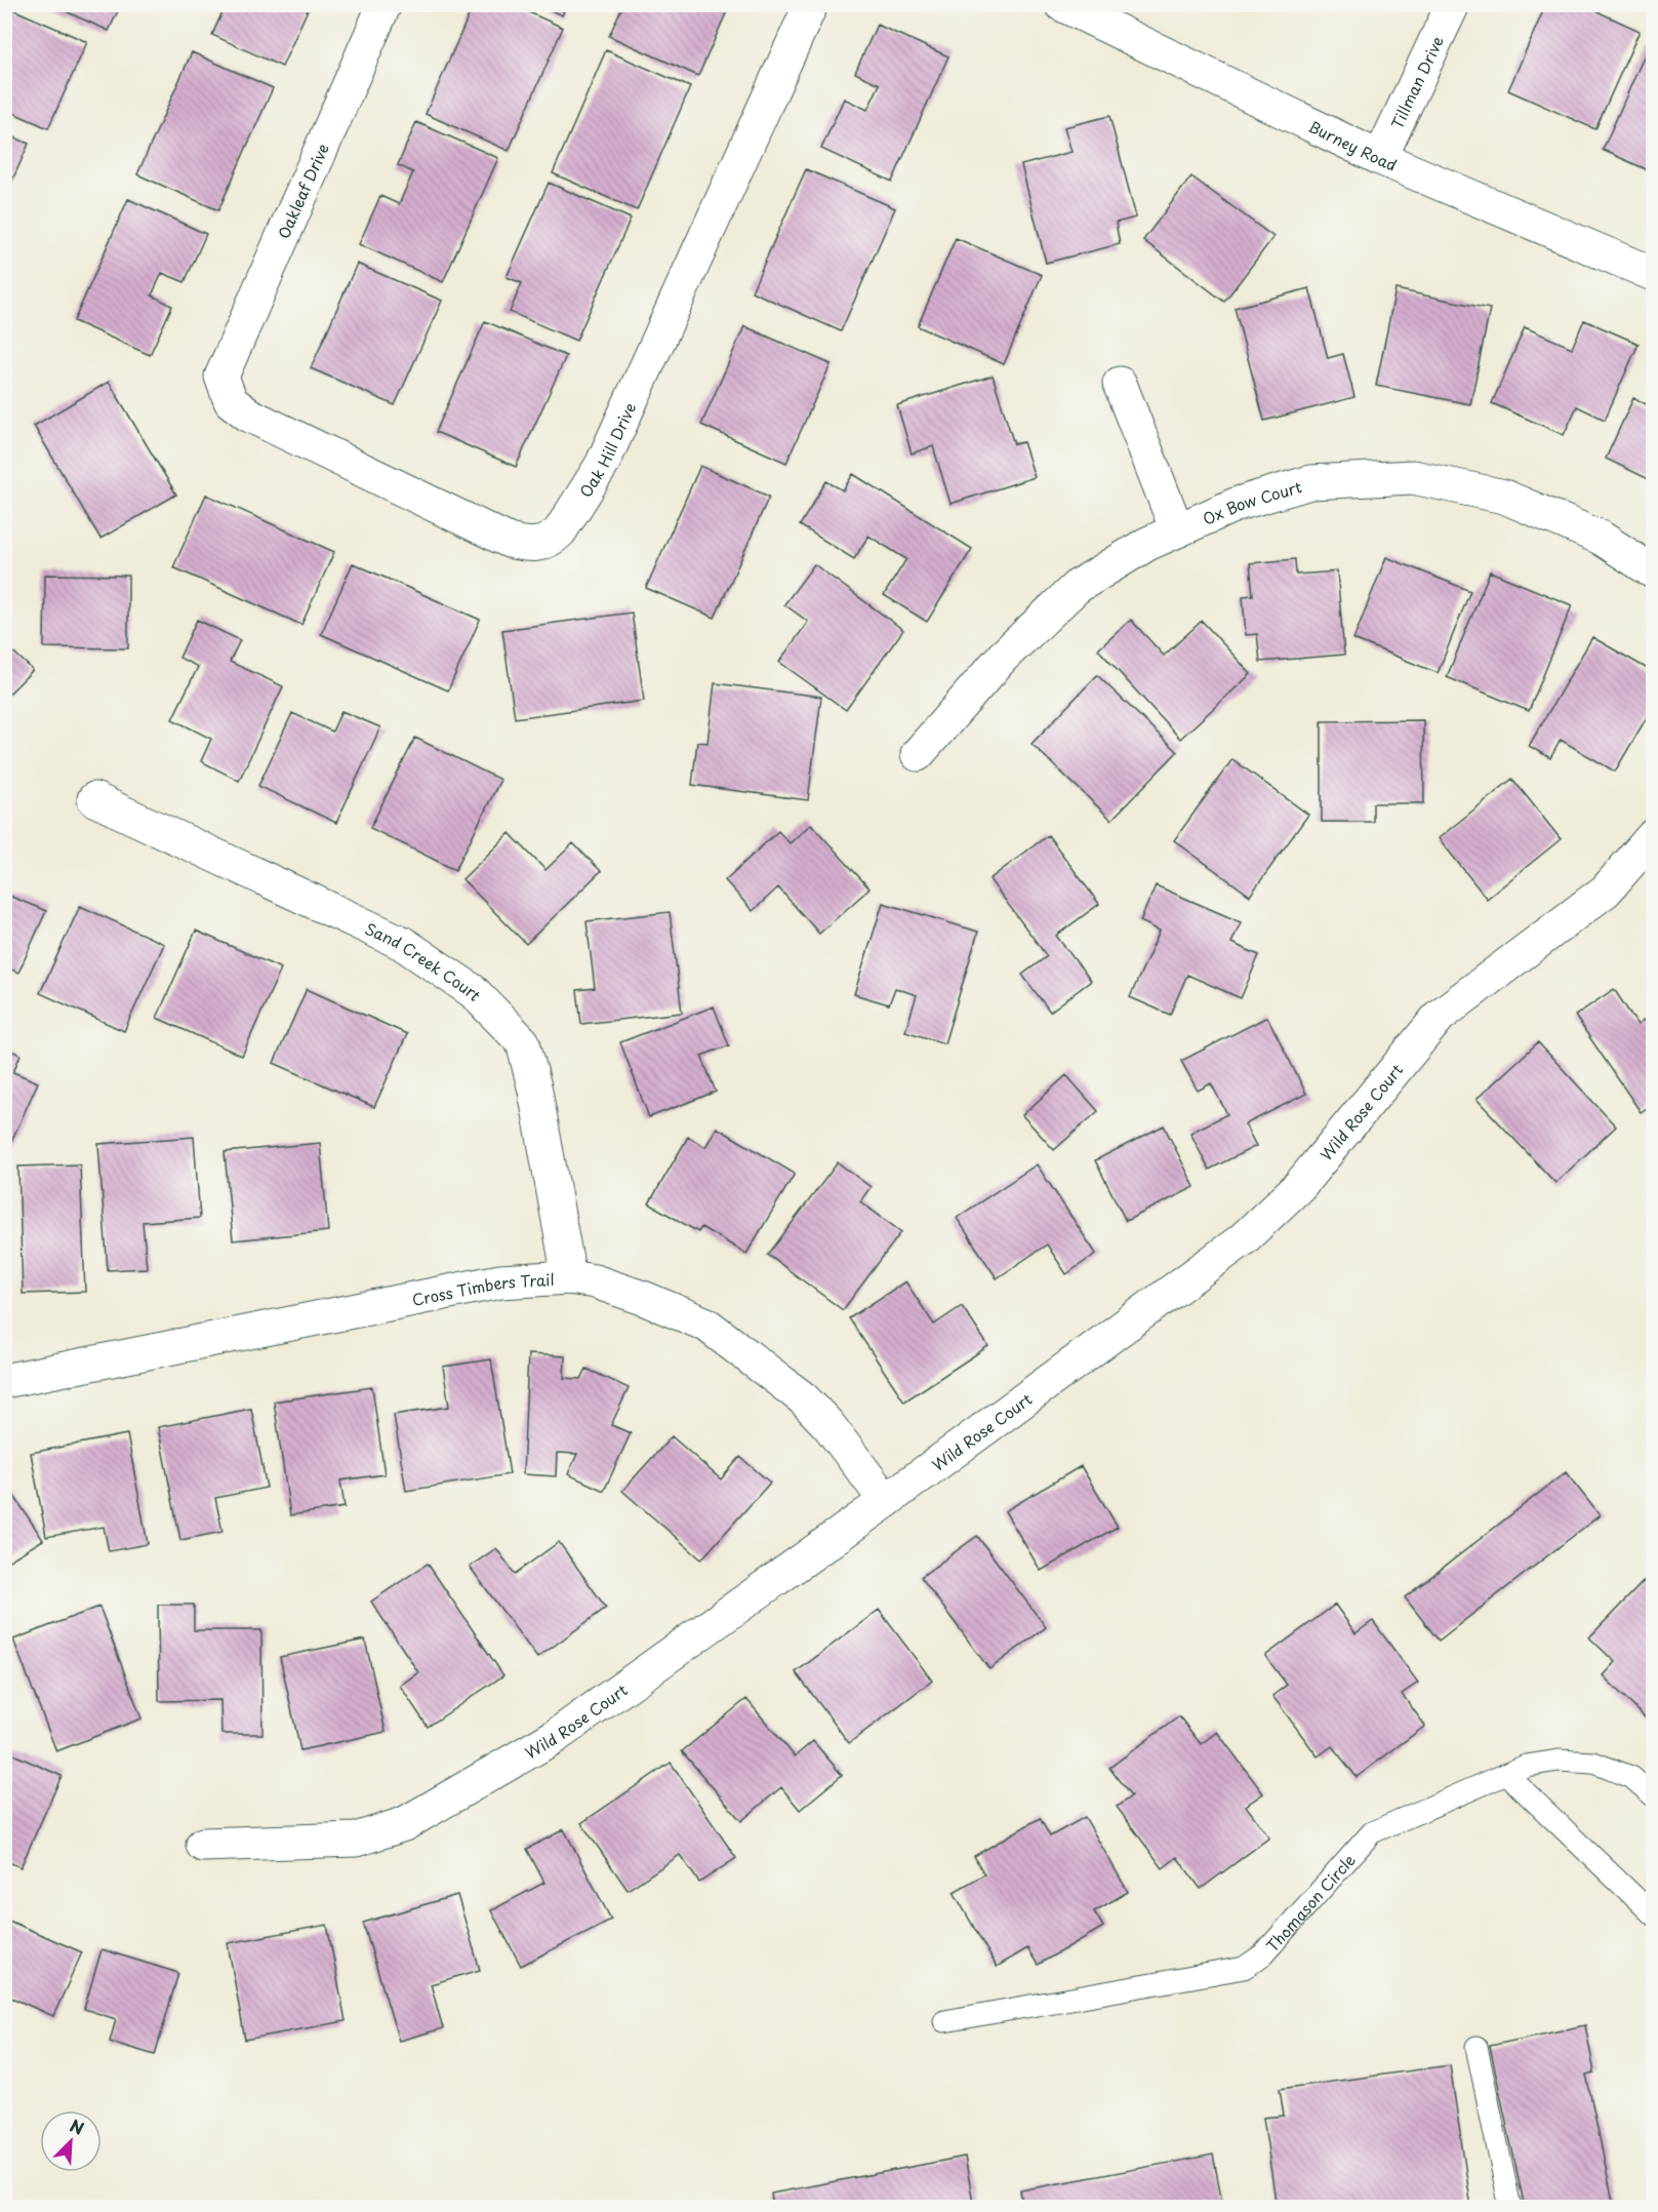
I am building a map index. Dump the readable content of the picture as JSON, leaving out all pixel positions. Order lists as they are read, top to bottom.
{
  "streets": {
    "street": [
      "Tillman Drive",
      "Burney Road",
      "Oakleaf Drive",
      "Oak Hill Drive",
      "Ox Bow Court",
      "Sand Creek Court",
      "Wild Rose Court",
      "Cross Timbers Trail"
    ],
    "lane": ["Thomason Circle"]
  },
  "crossings": [
    ["Tillman Drive", "Burney Road"],
    ["Oakleaf Drive", "Oak Hill Drive"],
    ["Sand Creek Court", "Cross Timbers Trail"],
    ["Wild Rose Court", "Cross Timbers Trail"]
  ],
  "north": "top right"
}
